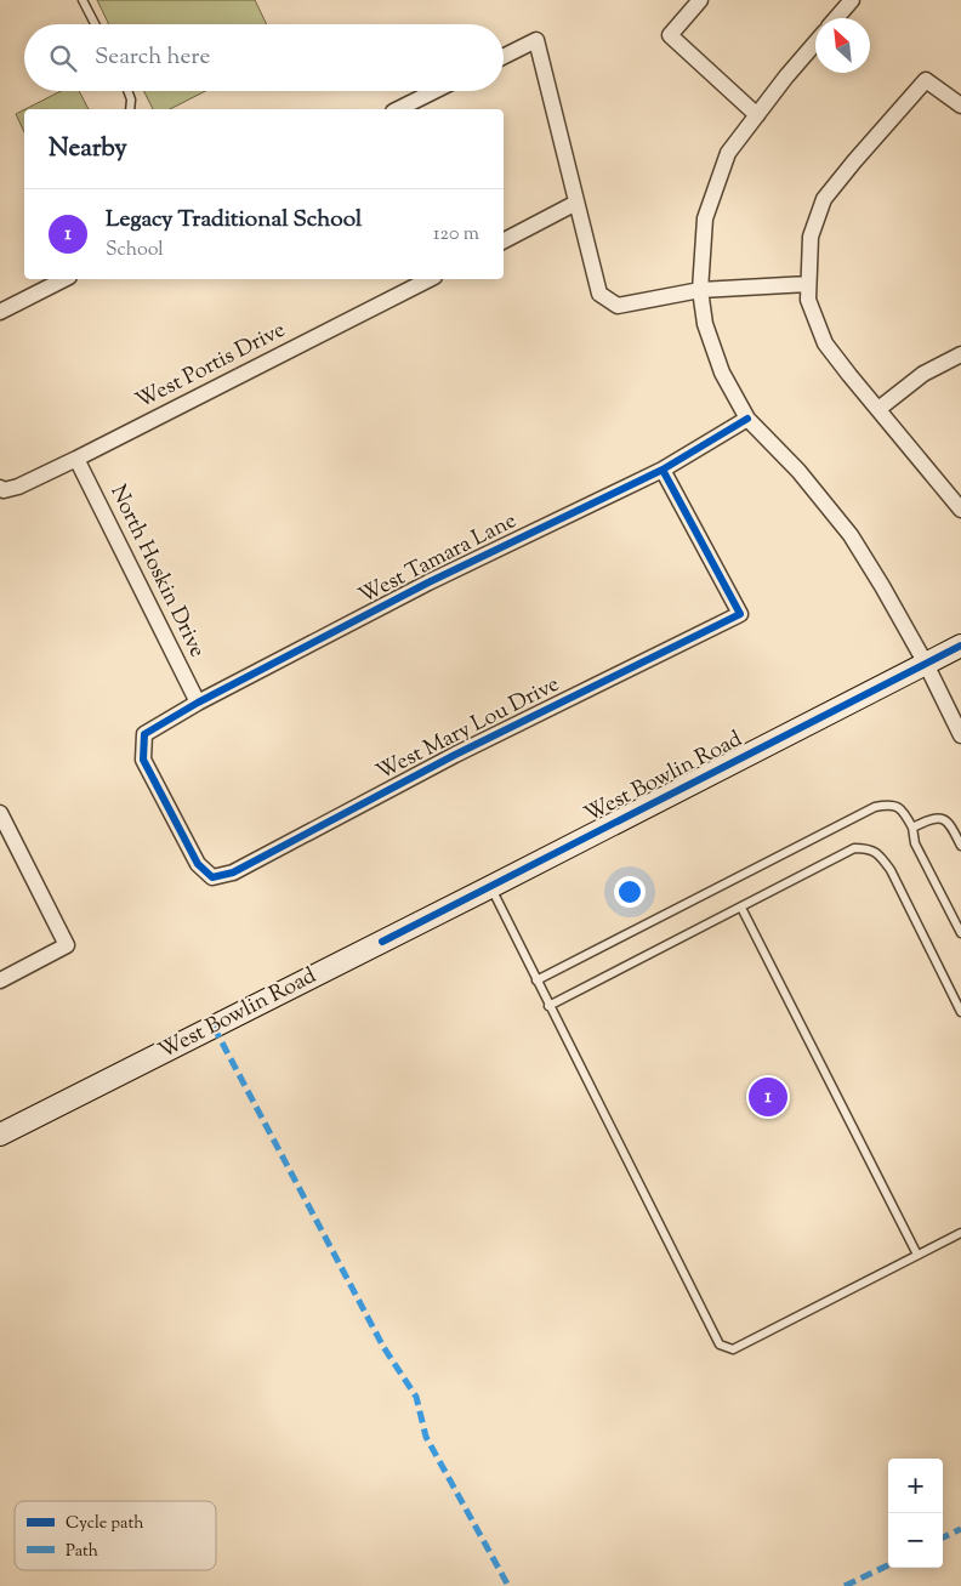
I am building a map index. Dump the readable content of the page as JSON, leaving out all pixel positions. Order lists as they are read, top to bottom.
{
  "streets": {
    "street": [
      "West Portis Drive",
      "West Tamara Lane",
      "North Hoskin Drive",
      "West Mary Lou Drive",
      "West Bowlin Road"
    ]
  },
  "crossings": [
    ["West Portis Drive", "North Hoskin Drive"],
    ["West Tamara Lane", "North Hoskin Drive"],
    ["West Tamara Lane", "West Mary Lou Drive"]
  ],
  "legend": ["Cycle path", "Path"],
  "north": "top left",
  "page": {
    "search": "Search here",
    "heading": "Nearby",
    "list": [
      {
        "mark": "1",
        "name": "Legacy Traditional School",
        "note": "School",
        "value": "120 m"
      }
    ],
    "pins": "1",
    "map_buttons": ["+", "−"]
  }
}
